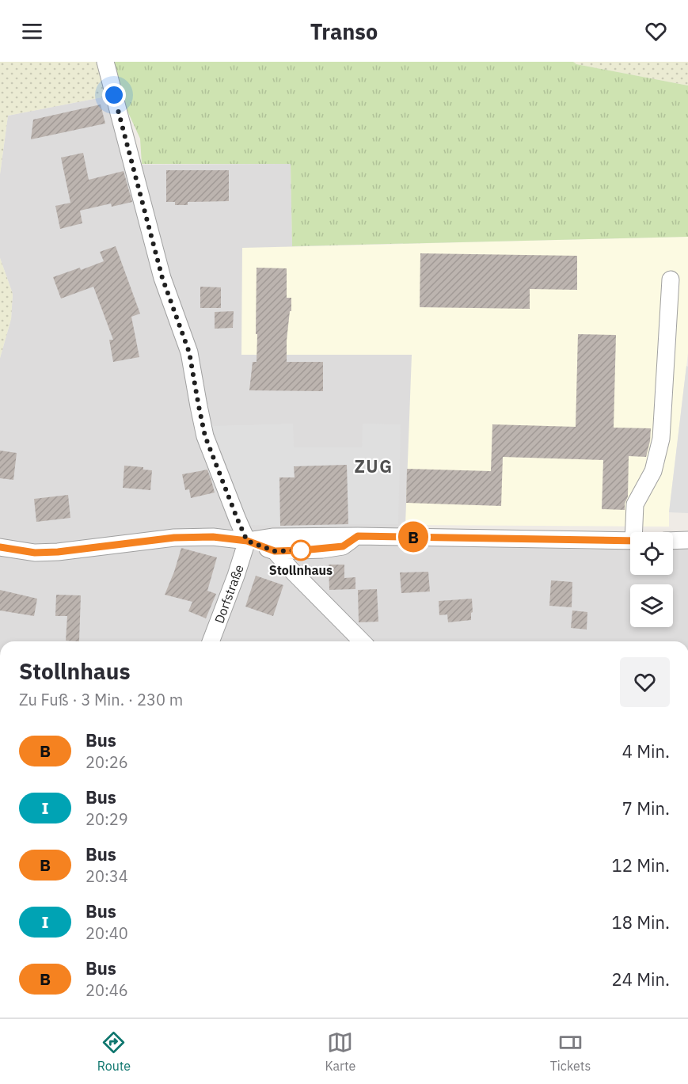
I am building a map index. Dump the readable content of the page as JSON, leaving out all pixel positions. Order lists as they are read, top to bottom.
{
  "streets": {
    "street": ["Dorfstraße"]
  },
  "districts": ["ZUG"],
  "places": ["Stollnhaus"],
  "lines": ["bus line B"],
  "page": {
    "header": "Transo",
    "on_map": "B",
    "heading": ["Stollnhaus", "Zu Fuß · 3 Min. · 230 m"],
    "list": [
      {
        "mark": "B",
        "name": "Bus",
        "note": "20:26",
        "value": "4 Min."
      },
      {
        "mark": "I",
        "name": "Bus",
        "note": "20:29",
        "value": "7 Min."
      },
      {
        "mark": "B",
        "name": "Bus",
        "note": "20:34",
        "value": "12 Min."
      },
      {
        "mark": "I",
        "name": "Bus",
        "note": "20:40",
        "value": "18 Min."
      },
      {
        "mark": "B",
        "name": "Bus",
        "note": "20:46",
        "value": "24 Min."
      }
    ],
    "tabs": ["Route", "Karte", "Tickets"]
  }
}
